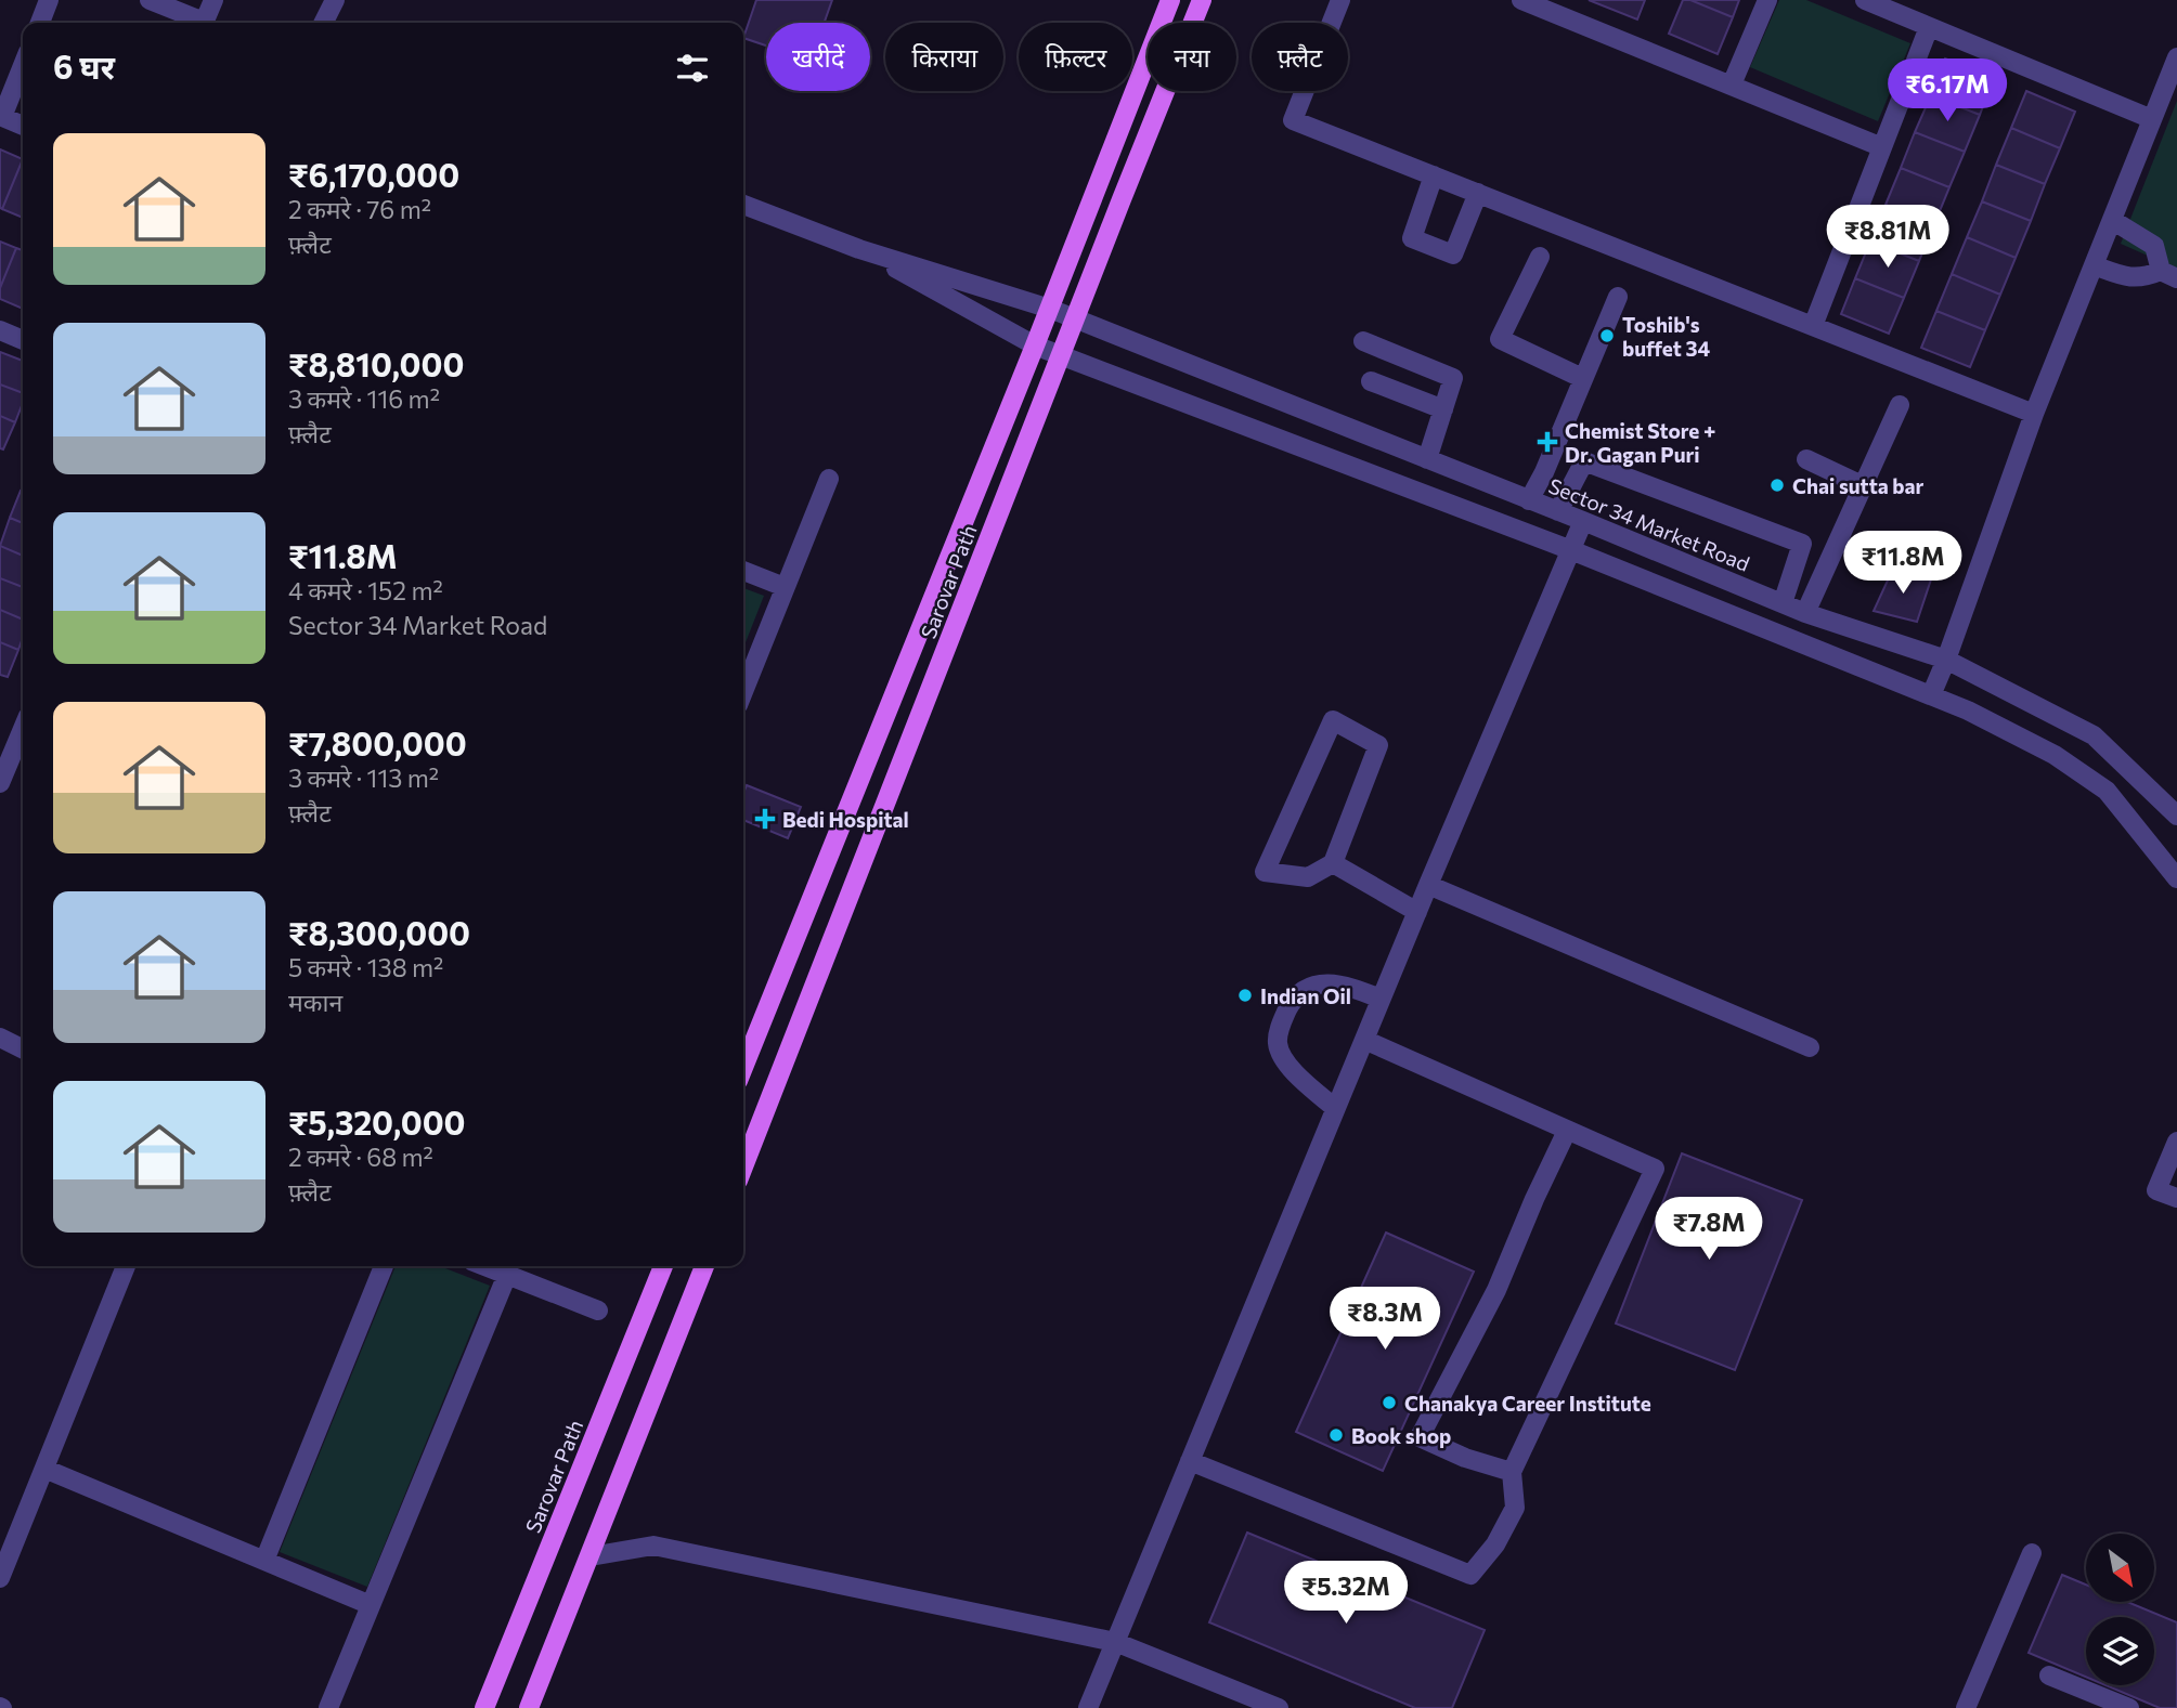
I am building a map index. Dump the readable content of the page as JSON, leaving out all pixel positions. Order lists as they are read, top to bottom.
{
  "streets": {
    "main road": ["Sarovar Path"],
    "street": ["Sector 34 Market Road"]
  },
  "crossings": [
    ["Sector 34 Market Road", "Sarovar Path"]
  ],
  "places": {
    "other": [
      "Toshib's buffet 34",
      "Chai sutta bar",
      "Indian Oil",
      "Chanakya Career Institute",
      "Book shop"
    ],
    "health": ["Chemist Store + Dr. Gagan Puri", "Bedi Hospital"]
  },
  "north": "bottom right",
  "page": {
    "chip": [
      "खरीदें",
      "किराया",
      "फ़िल्टर",
      "नया",
      "फ़्लैट"
    ],
    "heading": "6 घर",
    "price": [
      "₹6.17M",
      "₹8.81M",
      "₹11.8M",
      "₹7.8M",
      "₹8.3M",
      "₹5.32M"
    ],
    "list": [
      {
        "name": "₹6,170,000",
        "note": "2 कमरे · 76 m² · फ़्लैट"
      },
      {
        "name": "₹8,810,000",
        "note": "3 कमरे · 116 m² · फ़्लैट"
      },
      {
        "name": "₹11.8M",
        "note": "4 कमरे · 152 m² · Sector 34 Market Road"
      },
      {
        "name": "₹7,800,000",
        "note": "3 कमरे · 113 m² · फ़्लैट"
      },
      {
        "name": "₹8,300,000",
        "note": "5 कमरे · 138 m² · मकान"
      },
      {
        "name": "₹5,320,000",
        "note": "2 कमरे · 68 m² · फ़्लैट"
      }
    ]
  }
}
